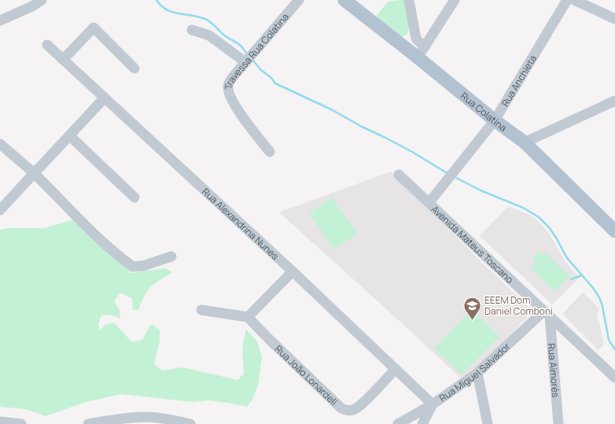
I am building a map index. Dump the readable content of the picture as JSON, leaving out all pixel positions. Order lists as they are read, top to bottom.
{
  "streets": {
    "main road": ["Rua Colatina"],
    "street": [
      "Travessa Rua Colatina",
      "Rua Anchieta",
      "Rua Alexandrina Nunes",
      "Avenida Mateus Toscano",
      "Rua Aimorés",
      "Rua Miguel Salvador",
      "Rua João Lonardeli"
    ]
  },
  "crossings": [
    ["Rua Anchieta", "Rua Colatina"],
    ["Rua Anchieta", "Avenida Mateus Toscano"],
    ["Rua Alexandrina Nunes", "Rua Miguel Salvador"],
    ["Rua Alexandrina Nunes", "Rua João Lonardeli"],
    ["Avenida Mateus Toscano", "Rua Aimorés"],
    ["Avenida Mateus Toscano", "Rua Miguel Salvador"],
    ["Rua Aimorés", "Rua Miguel Salvador"]
  ],
  "places": {
    "school or university": ["EEEM Dom Daniel Comboni"]
  }
}
